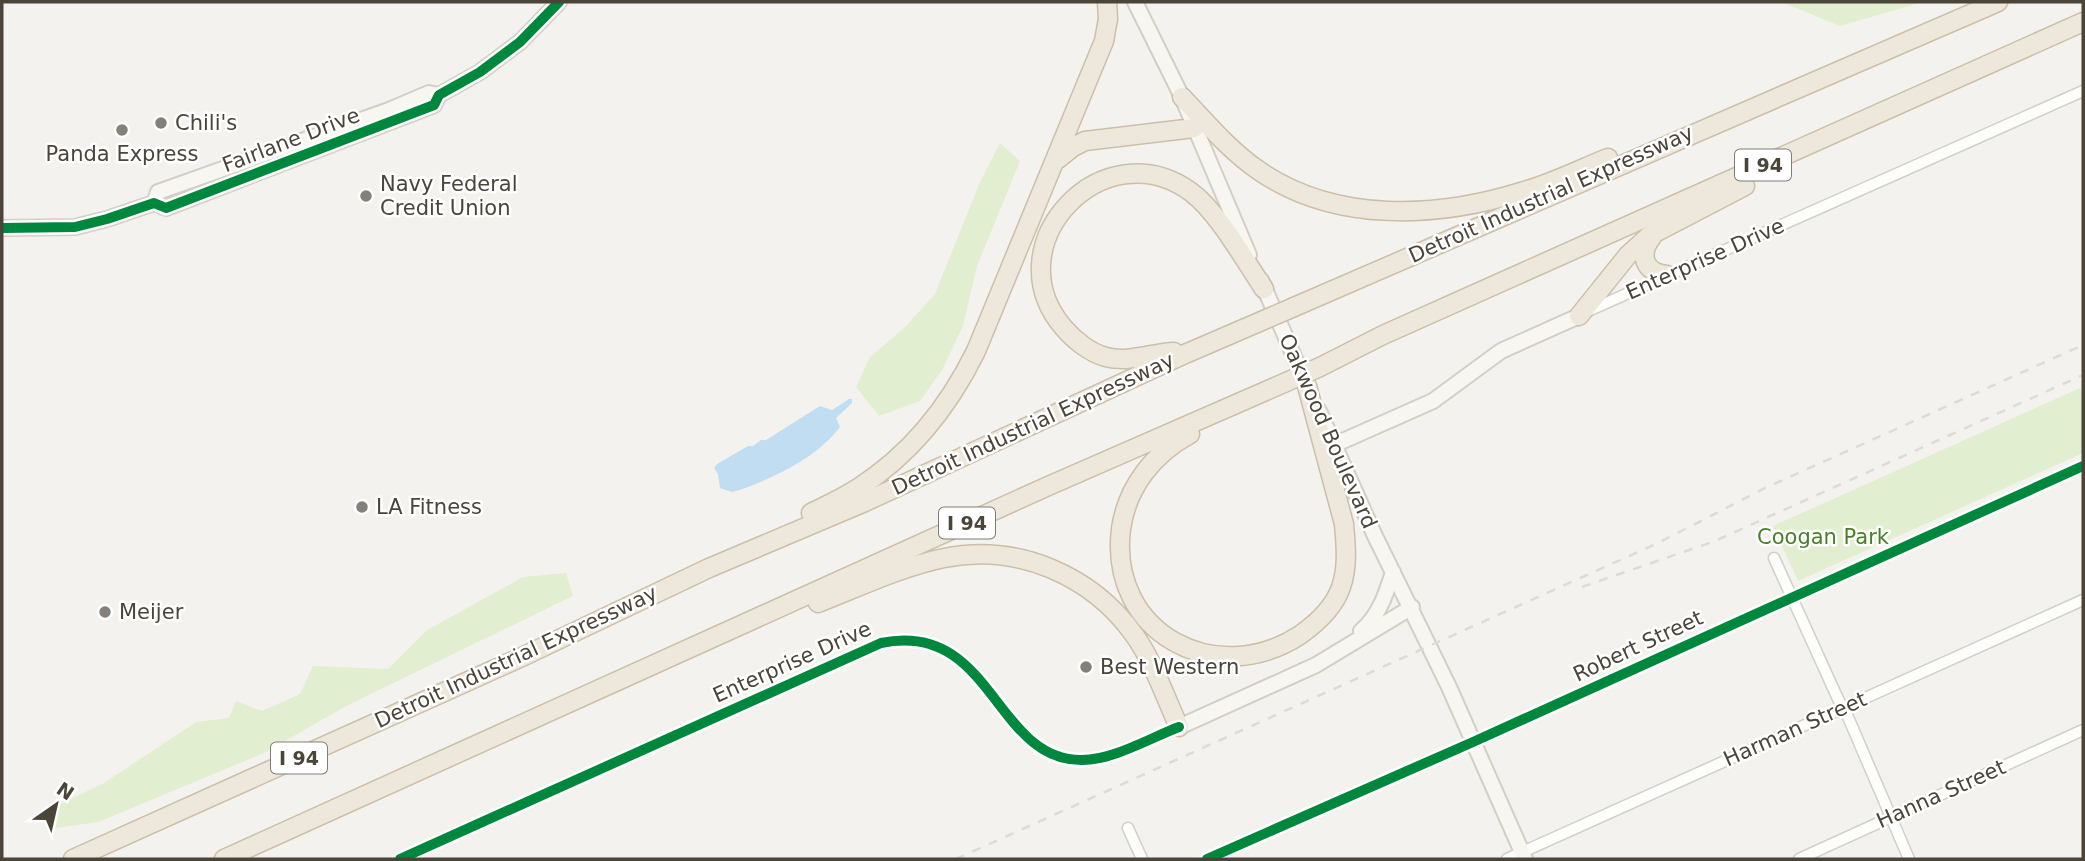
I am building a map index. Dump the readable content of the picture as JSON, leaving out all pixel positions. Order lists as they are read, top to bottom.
{
  "streets": {
    "highway": ["I 94", "Detroit Industrial Expressway"],
    "main road": ["Fairlane Drive", "Enterprise Drive", "Oakwood Boulevard"],
    "street": ["Robert Street", "Harman Street", "Hanna Street"]
  },
  "crossings": [
    ["Enterprise Drive", "Oakwood Boulevard"],
    ["Oakwood Boulevard", "Robert Street"],
    ["Oakwood Boulevard", "Harman Street"]
  ],
  "parks": ["Coogan Park"],
  "places": [
    "Chili's",
    "Panda Express",
    "Navy Federal Credit Union",
    "LA Fitness",
    "Meijer",
    "Best Western"
  ],
  "north": "top right"
}
